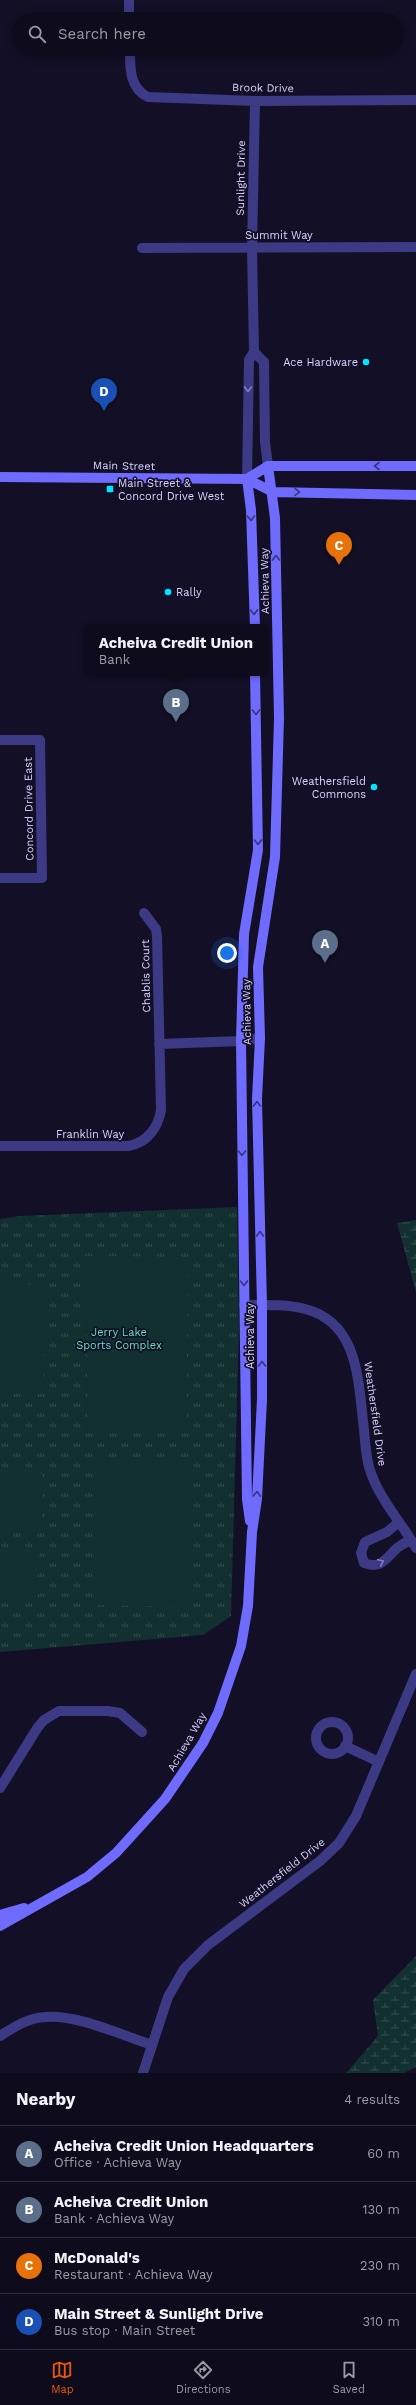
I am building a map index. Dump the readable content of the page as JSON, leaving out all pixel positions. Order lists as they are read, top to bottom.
{
  "streets": {
    "street": [
      "Brook Drive",
      "Sunlight Drive",
      "Summit Way",
      "Main Street",
      "Achieva Way",
      "Concord Drive East",
      "Chablis Court",
      "Franklin Way",
      "Weathersfield Drive"
    ]
  },
  "crossings": [
    ["Brook Drive", "Sunlight Drive"],
    ["Sunlight Drive", "Summit Way"],
    ["Sunlight Drive", "Main Street"],
    ["Sunlight Drive", "Achieva Way"],
    ["Main Street", "Achieva Way"],
    ["Achieva Way", "Weathersfield Drive"],
    ["Chablis Court", "Franklin Way"]
  ],
  "parks": ["Jerry Lake Sports Complex"],
  "places": {
    "other": ["Ace Hardware", "Rally", "Weathersfield Commons"],
    "transit": ["Main Street & Concord Drive West"]
  },
  "page": {
    "search": "Search here",
    "pins": [
      "D",
      "C",
      "B",
      "A"
    ],
    "popup": ["Acheiva Credit Union", "Bank"],
    "heading": ["Nearby", "4 results"],
    "list": [
      {
        "mark": "A",
        "name": "Acheiva Credit Union Headquarters",
        "note": "Office · Achieva Way",
        "value": "60 m"
      },
      {
        "mark": "B",
        "name": "Acheiva Credit Union",
        "note": "Bank · Achieva Way",
        "value": "130 m"
      },
      {
        "mark": "C",
        "name": "McDonald's",
        "note": "Restaurant · Achieva Way",
        "value": "230 m"
      },
      {
        "mark": "D",
        "name": "Main Street & Sunlight Drive",
        "note": "Bus stop · Main Street",
        "value": "310 m"
      }
    ],
    "nav": ["Map", "Directions", "Saved"]
  }
}
